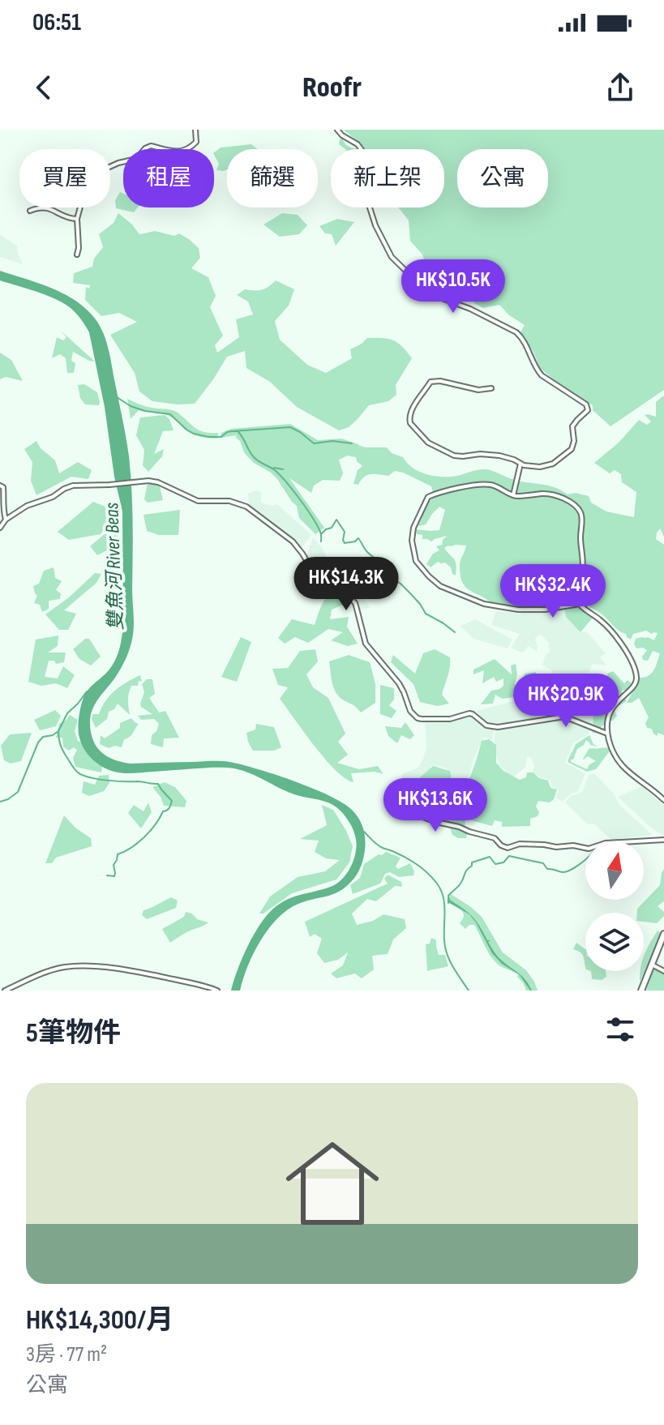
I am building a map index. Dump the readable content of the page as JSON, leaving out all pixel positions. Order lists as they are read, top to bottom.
{
  "water": ["雙魚河 River Beas"],
  "north": "top",
  "page": {
    "status": "06:51",
    "header": "Roofr",
    "chip": [
      "買屋",
      "租屋",
      "篩選",
      "新上架",
      "公寓"
    ],
    "price": [
      "HK$10.5K",
      "HK$14.3K",
      "HK$32.4K",
      "HK$20.9K",
      "HK$13.6K"
    ],
    "heading": "5筆物件",
    "list": [
      {
        "name": "HK$14,300/月",
        "note": "3房 · 77 m² · 公寓"
      }
    ]
  }
}
